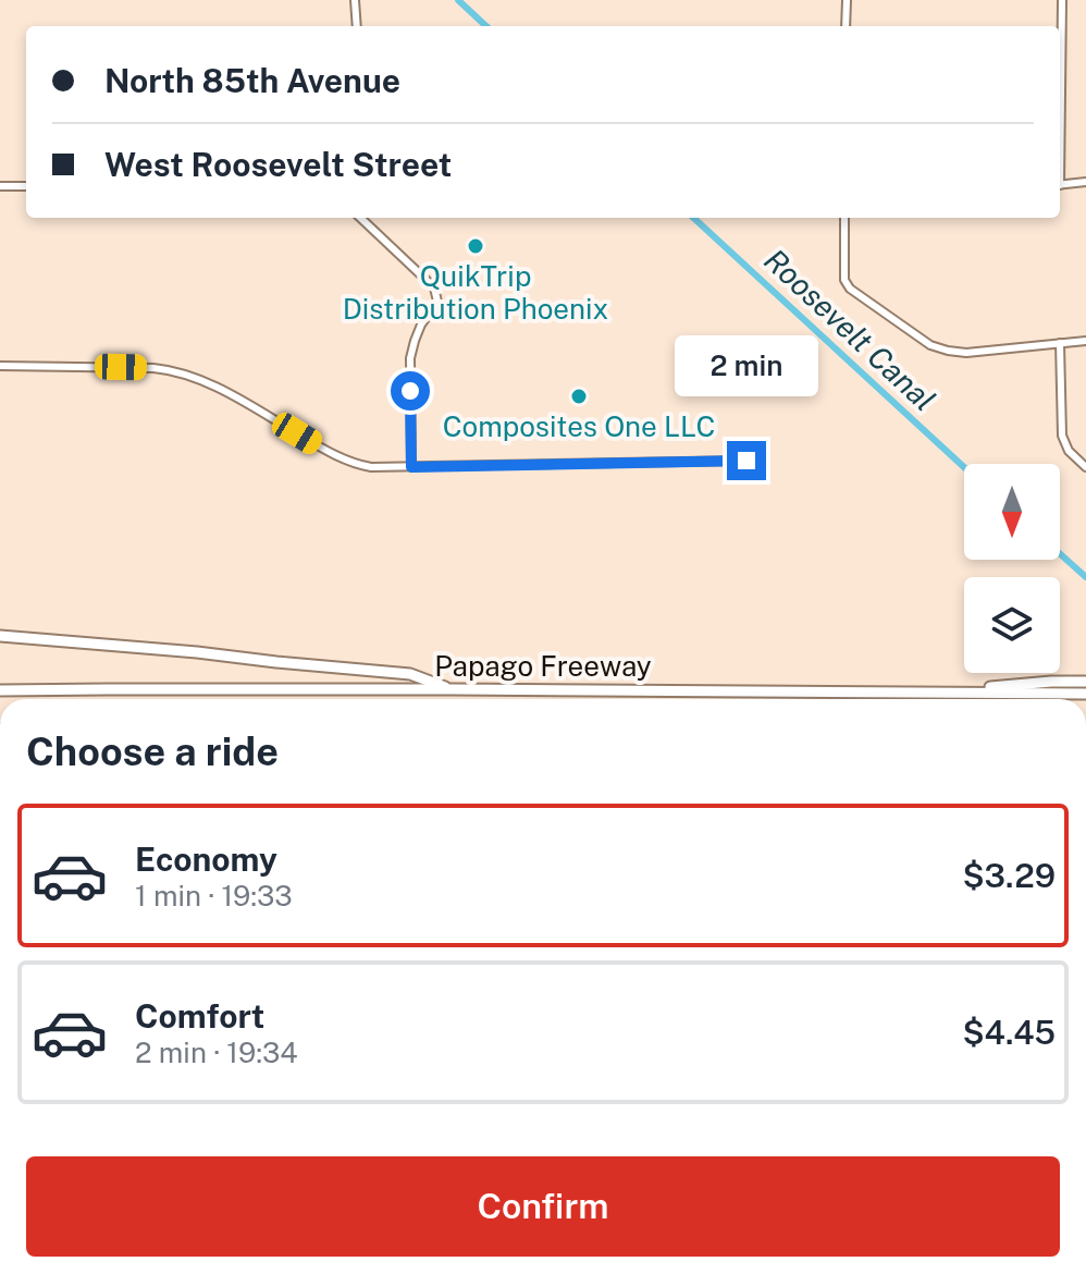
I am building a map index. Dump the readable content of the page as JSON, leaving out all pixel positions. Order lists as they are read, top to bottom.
{
  "streets": {
    "highway": ["Papago Freeway"]
  },
  "water": ["Roosevelt Canal"],
  "places": ["QuikTrip Distribution Phoenix", "Composites One LLC"],
  "north": "bottom",
  "page": {
    "banner": ["North 85th Avenue", "West Roosevelt Street"],
    "bubble": "2 min",
    "heading": "Choose a ride",
    "list": [
      {
        "name": "Economy",
        "note": "1 min · 19:33",
        "value": "$3.29"
      },
      {
        "name": "Comfort",
        "note": "2 min · 19:34",
        "value": "$4.45"
      }
    ],
    "buttons": "Confirm"
  }
}
